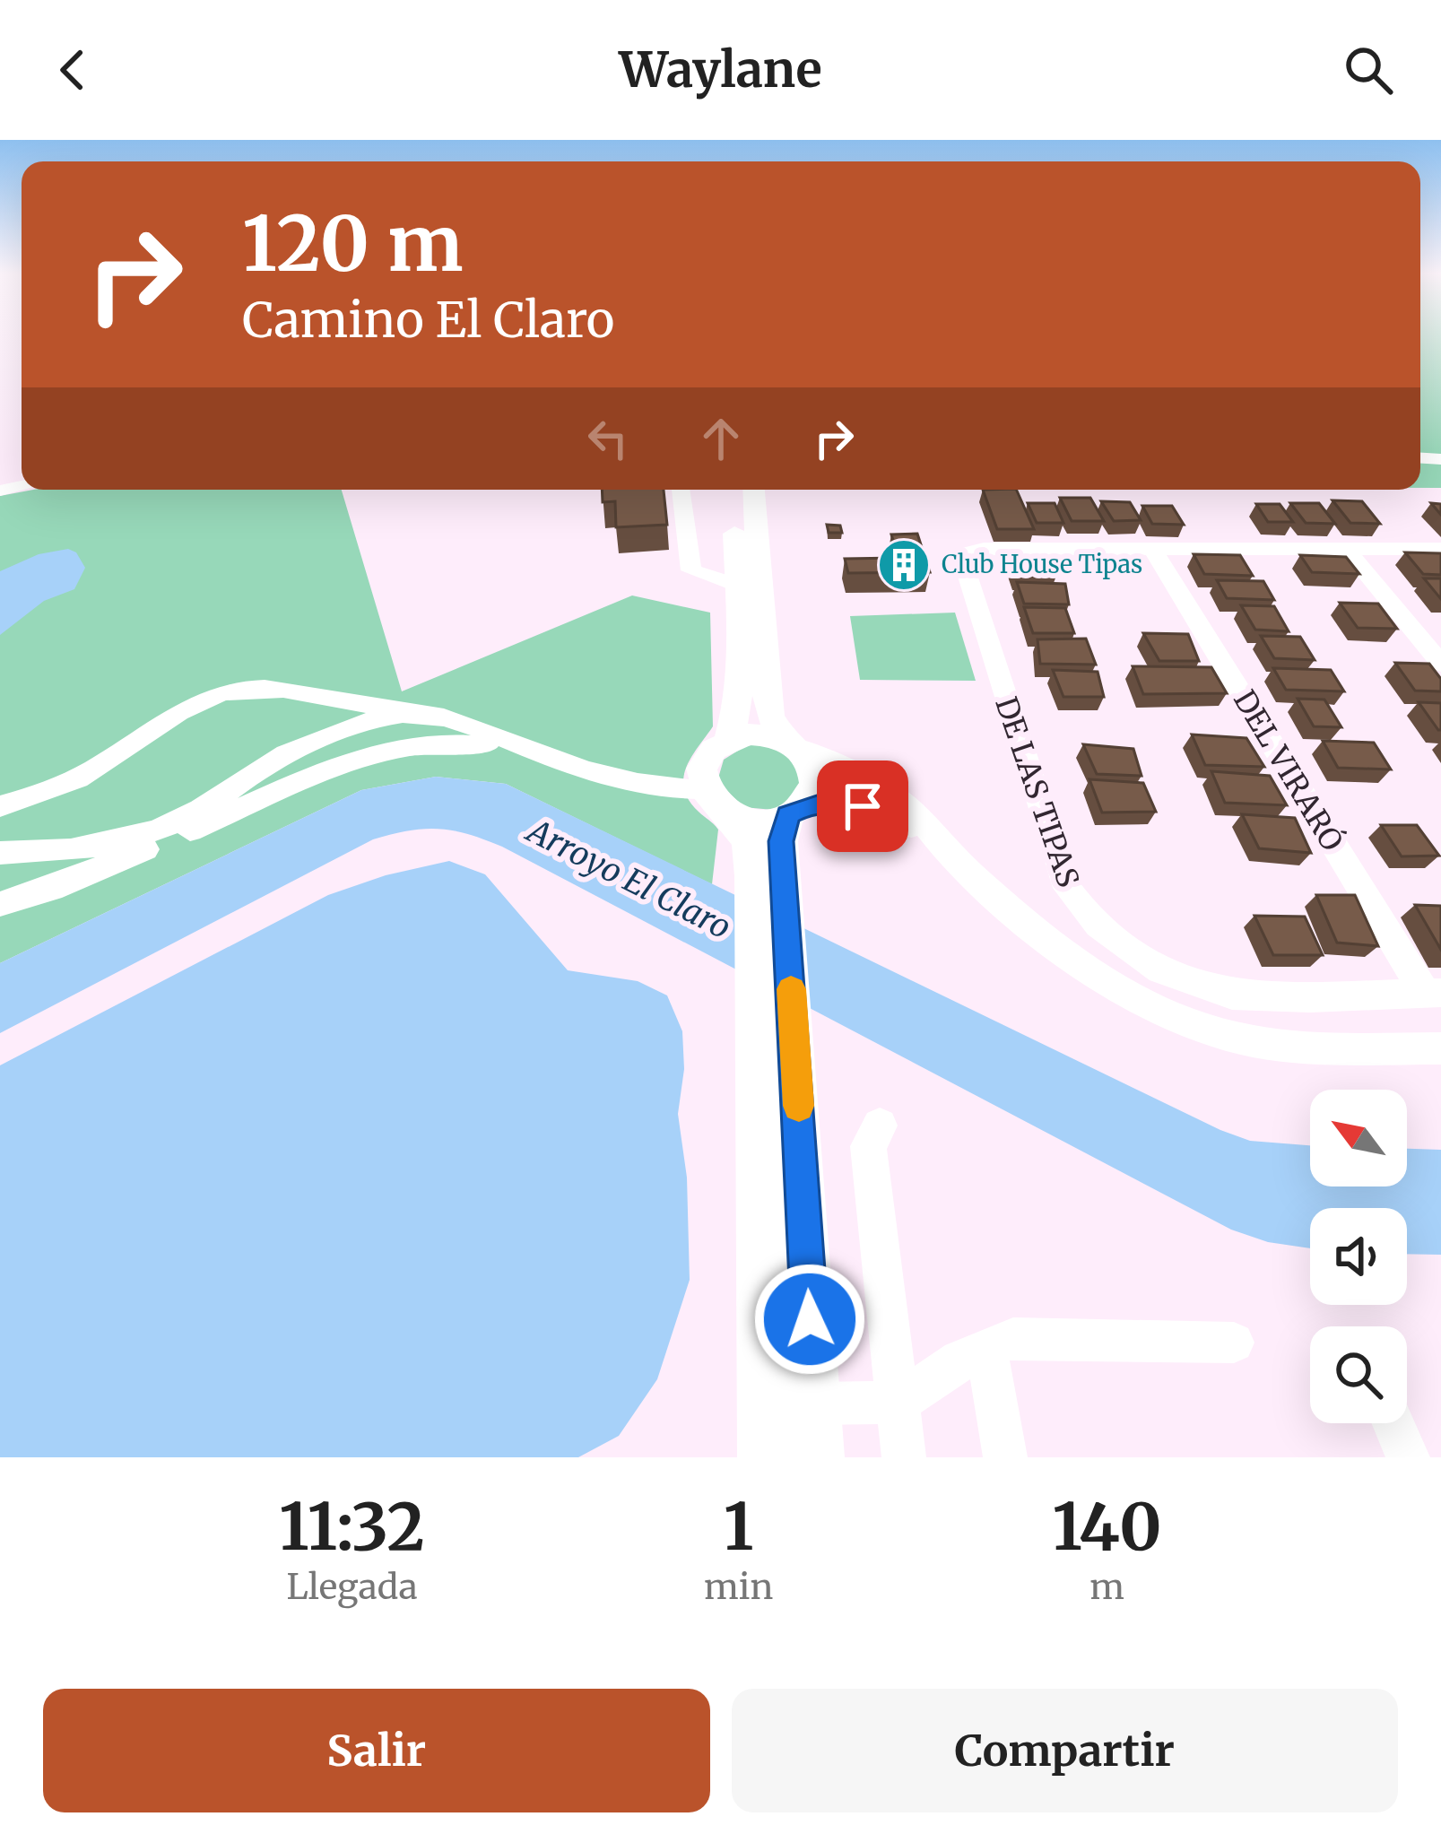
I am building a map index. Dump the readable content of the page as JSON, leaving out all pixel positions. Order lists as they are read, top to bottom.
{
  "streets": {
    "street": ["DEL VIRARÓ", "DE LAS TIPAS"]
  },
  "crossings": [
    ["DEL VIRARÓ", "DE LAS TIPAS"]
  ],
  "water": ["Arroyo El Claro"],
  "places": {
    "building": ["Club House Tipas"]
  },
  "north": "top left",
  "page": {
    "header": "Waylane",
    "turn": ["120 m", "Camino El Claro"],
    "eta": [
      "11:32",
      "Llegada",
      "1",
      "min",
      "140",
      "m"
    ],
    "buttons": ["Salir", "Compartir"]
  }
}
